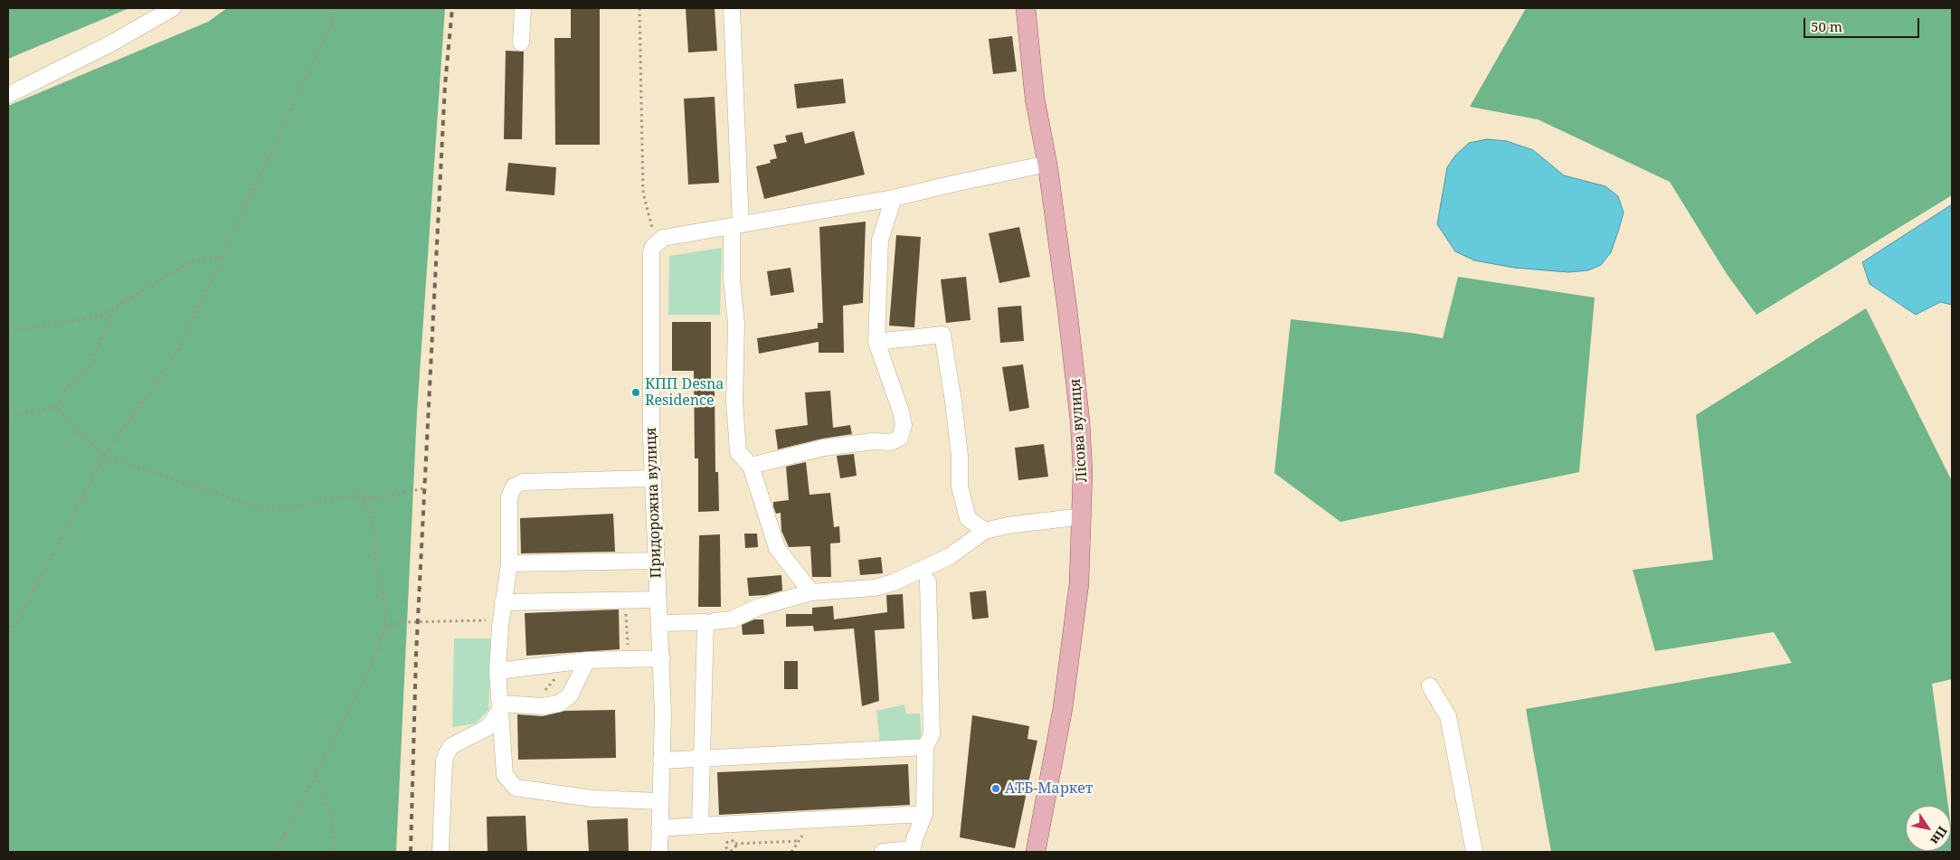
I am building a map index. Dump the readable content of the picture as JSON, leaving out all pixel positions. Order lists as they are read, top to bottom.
{
  "streets": {
    "main road": ["Лісова вулиця"],
    "street": ["Придорожна вулиця"]
  },
  "places": ["КПП Desna Residence", "АТБ-Маркет"],
  "scale_bar": "50 m",
  "north": "bottom right"
}
